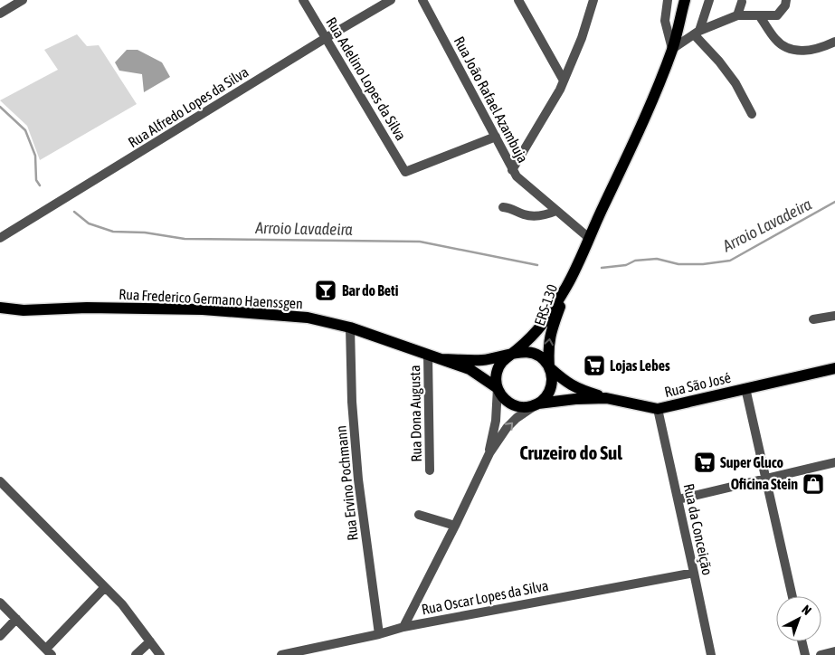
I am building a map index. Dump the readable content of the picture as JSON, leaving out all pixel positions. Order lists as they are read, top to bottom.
{
  "streets": {
    "main road": ["Rua Frederico Germano Haenssgen", "ERS-130", "Rua São José"],
    "street": [
      "Rua Adelino Lopes da Silva",
      "Rua João Rafael Azambuja",
      "Rua Alfredo Lopes da Silva",
      "Rua Dona Augusta",
      "Rua Ervino Pochmann",
      "Rua da Conceição",
      "Rua Oscar Lopes da Silva"
    ]
  },
  "crossings": [
    ["Rua Adelino Lopes da Silva", "Rua João Rafael Azambuja"],
    ["Rua Adelino Lopes da Silva", "Rua Alfredo Lopes da Silva"],
    ["Rua João Rafael Azambuja", "ERS-130"],
    ["Rua Frederico Germano Haenssgen", "Rua Dona Augusta"],
    ["Rua Frederico Germano Haenssgen", "Rua Ervino Pochmann"],
    ["ERS-130", "Rua São José"],
    ["Rua São José", "Rua da Conceição"],
    ["Rua Ervino Pochmann", "Rua Oscar Lopes da Silva"],
    ["Rua da Conceição", "Rua Oscar Lopes da Silva"]
  ],
  "districts": ["Cruzeiro do Sul"],
  "water": ["Arroio Lavadeira"],
  "places": {
    "bar": ["Bar do Beti"],
    "supermarket": ["Lojas Lebes", "Super Gluco"],
    "shop": ["Oficina Stein"]
  },
  "north": "top right"
}
